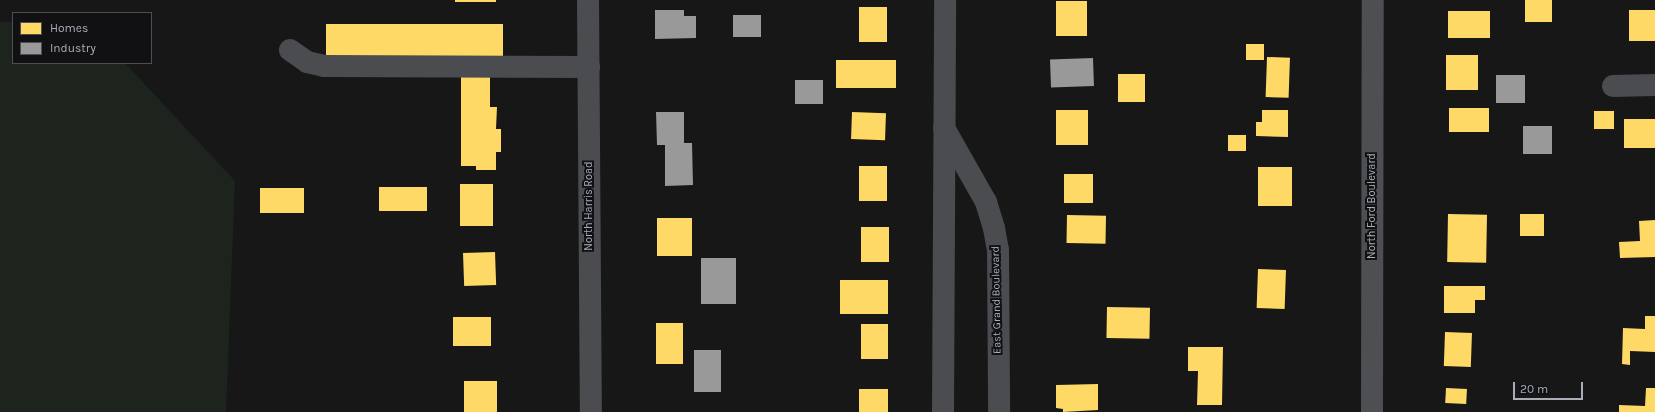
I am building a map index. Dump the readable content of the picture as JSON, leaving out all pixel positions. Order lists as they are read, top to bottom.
{
  "streets": {
    "main road": ["North Ford Boulevard"],
    "street": ["North Harris Road", "East Grand Boulevard"]
  },
  "legend": ["Homes", "Industry"],
  "scale_bar": "20 m"
}
